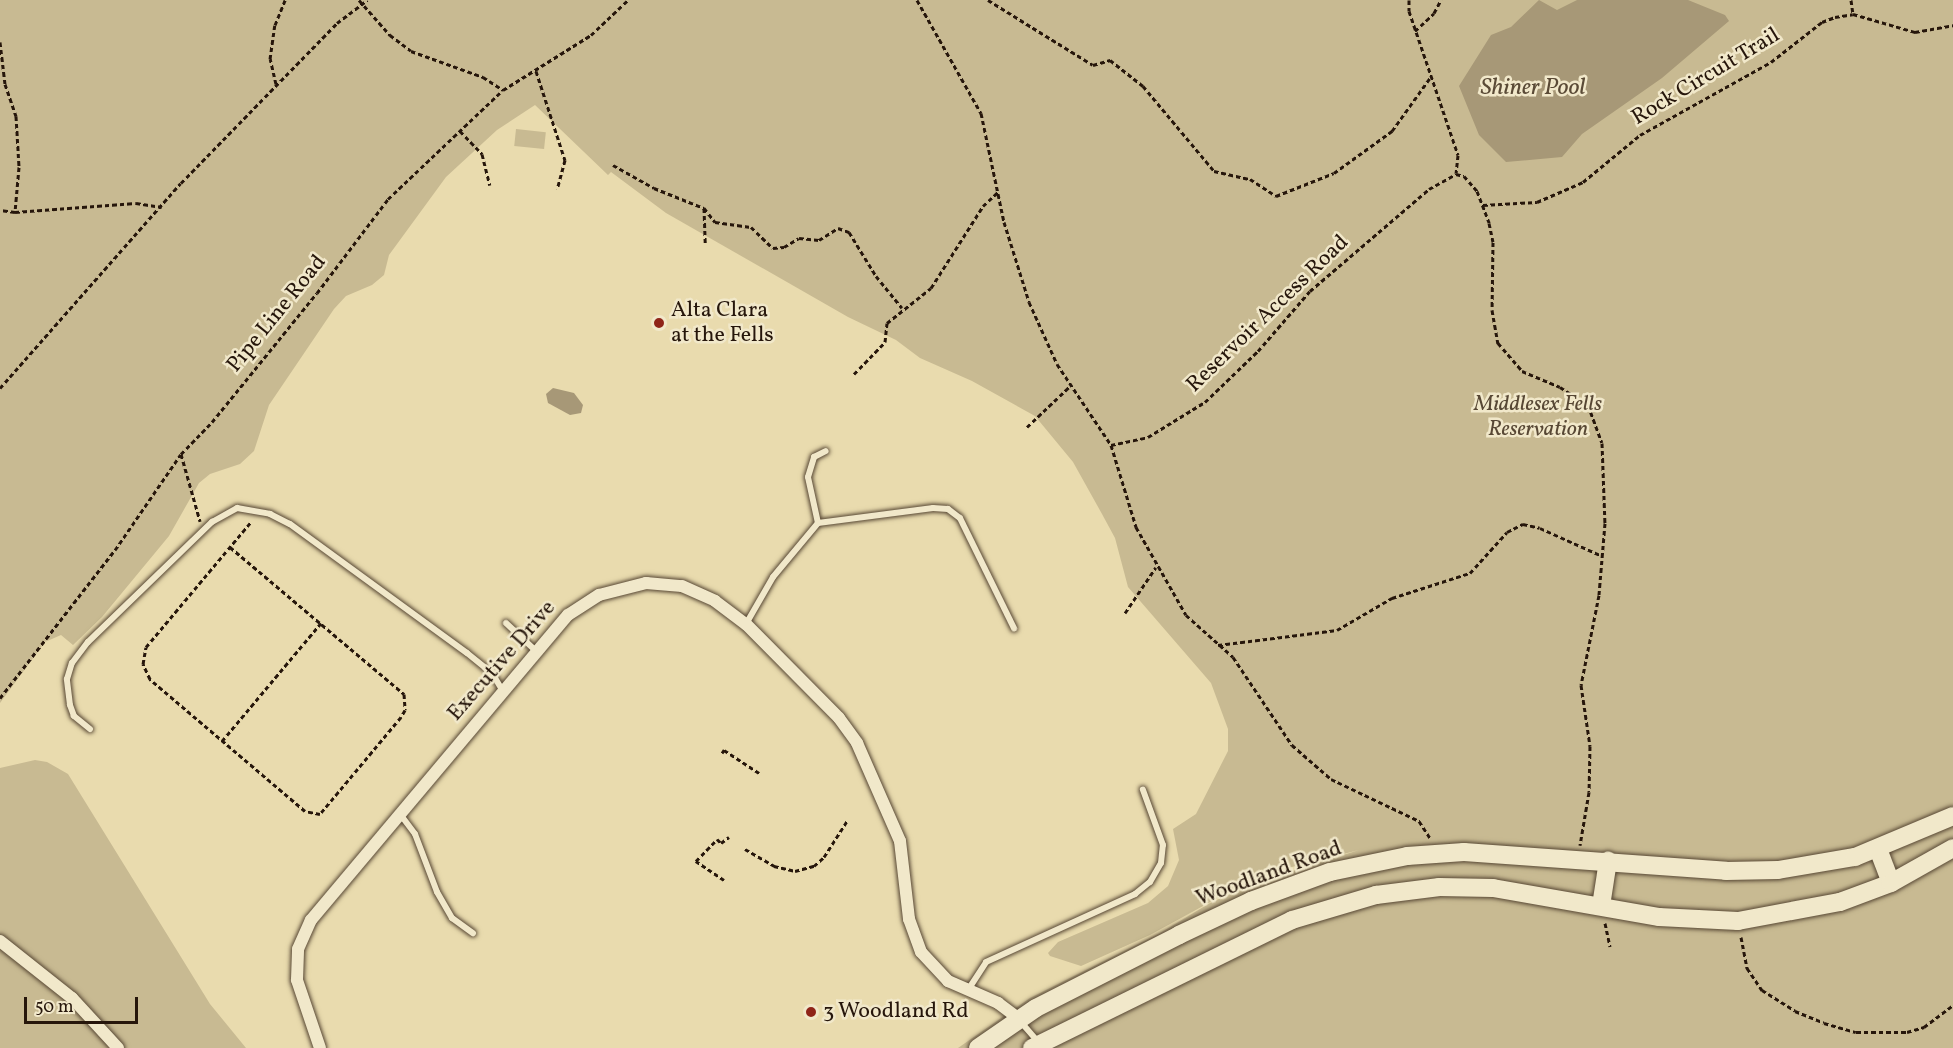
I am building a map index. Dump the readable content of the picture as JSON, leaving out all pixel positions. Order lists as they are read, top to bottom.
{
  "streets": {
    "main road": ["Woodland Road"],
    "street": ["Executive Drive"],
    "path": ["Rock Circuit Trail", "Pipe Line Road", "Reservoir Access Road"]
  },
  "crossings": [
    ["Executive Drive", "Woodland Road"]
  ],
  "water": ["Shiner Pool"],
  "parks": ["Middlesex Fells Reservation"],
  "places": ["Alta Clara at the Fells", "3 Woodland Rd"],
  "scale_bar": "50 m"
}
